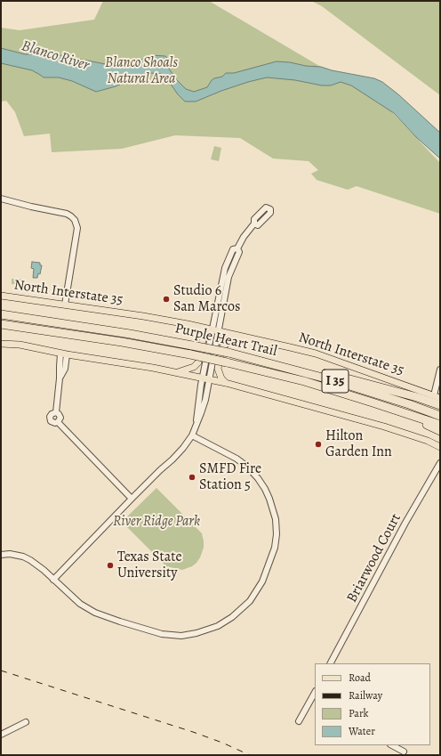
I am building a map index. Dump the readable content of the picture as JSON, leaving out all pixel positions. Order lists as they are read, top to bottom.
{
  "streets": {
    "highway": ["Purple Heart Trail", "I 35"],
    "main road": ["North Interstate 35"],
    "street": ["Briarwood Court"]
  },
  "water": ["Blanco River"],
  "parks": ["Blanco Shoals Natural Area", "River Ridge Park"],
  "places": [
    "Studio 6 San Marcos",
    "Hilton Garden Inn",
    "SMFD Fire Station 5",
    "Texas State University"
  ],
  "legend": [
    "Road",
    "Railway",
    "Park",
    "Water"
  ]
}
